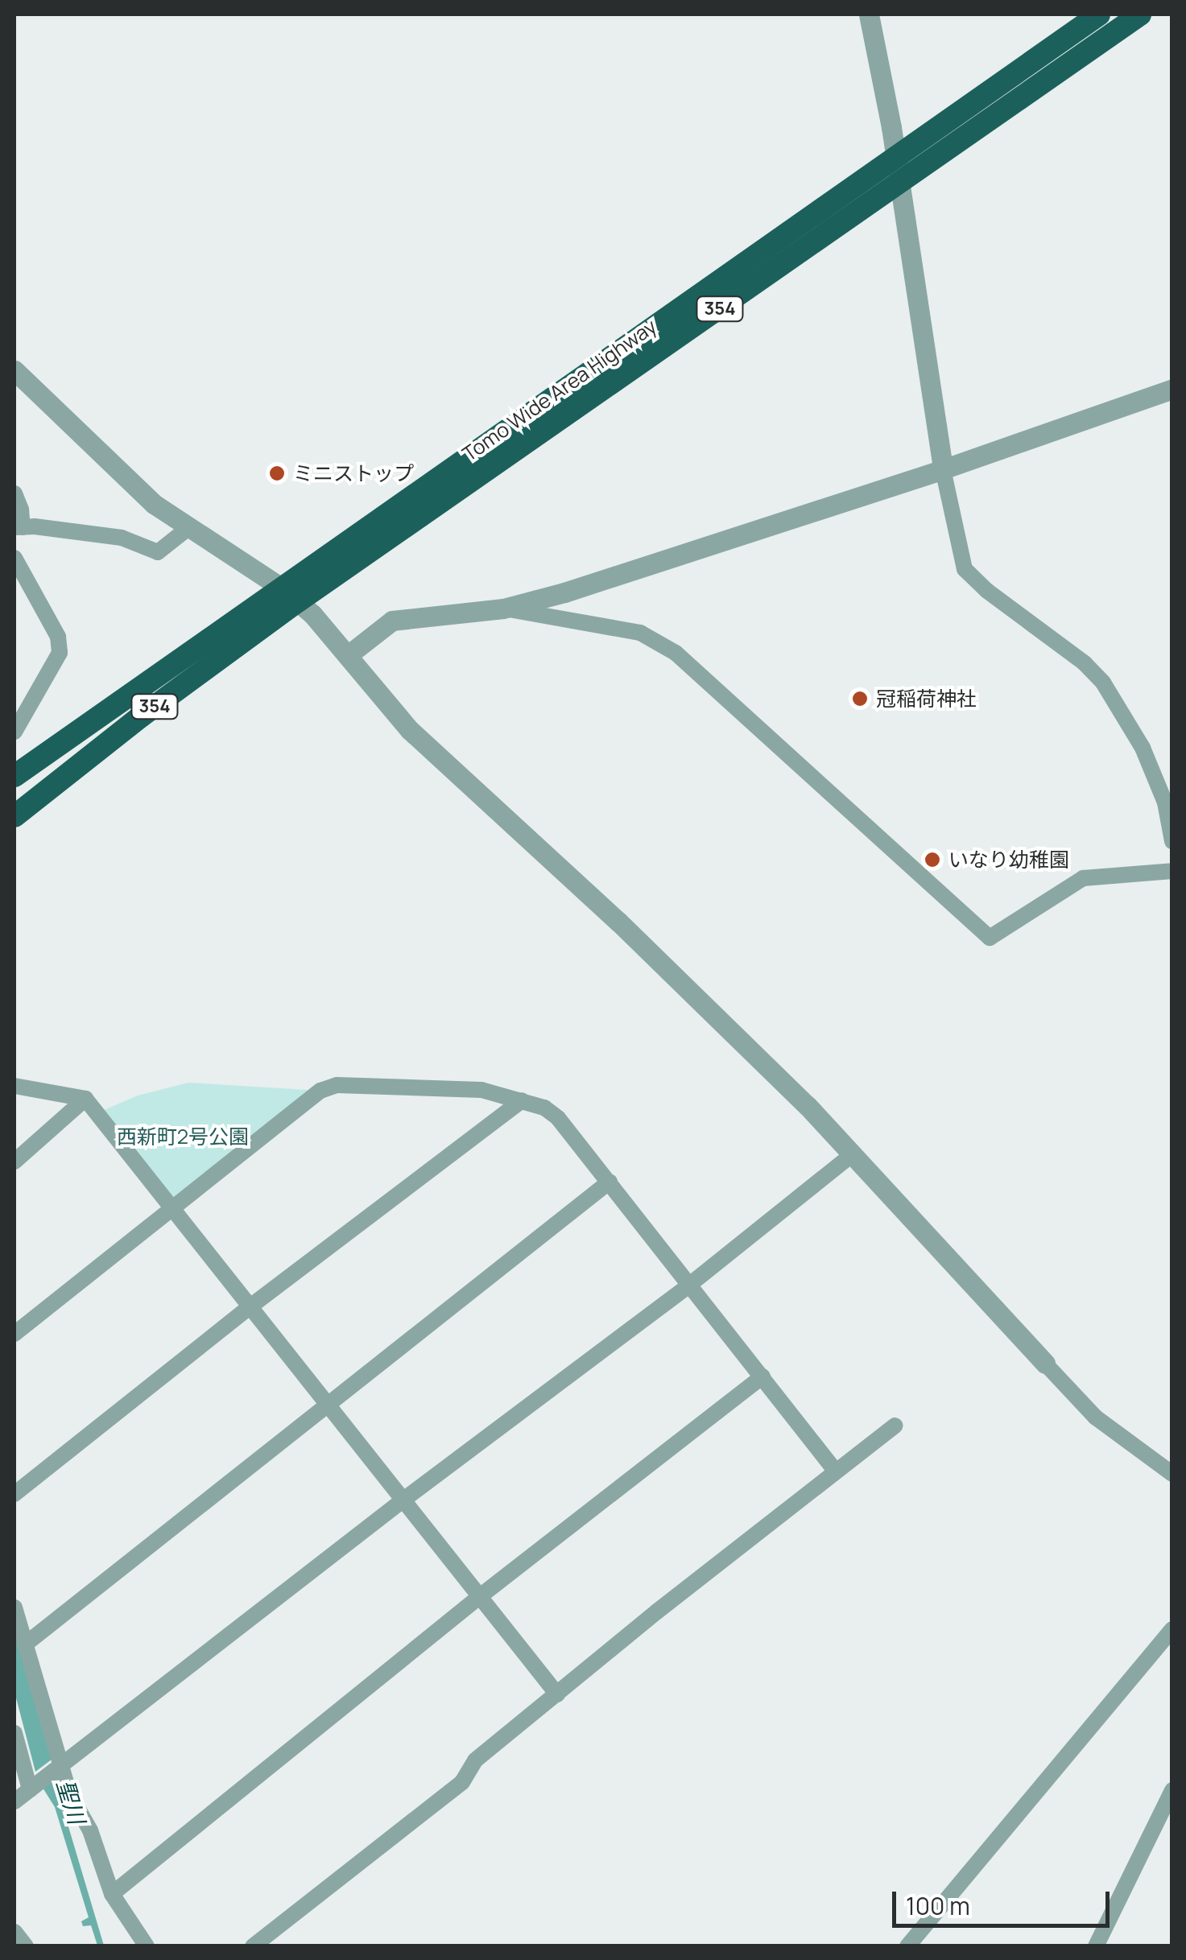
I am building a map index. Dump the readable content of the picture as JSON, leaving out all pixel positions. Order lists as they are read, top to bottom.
{
  "streets": {
    "highway": ["354", "Tomo Wide Area Highway"]
  },
  "water": ["聖川"],
  "parks": ["西新町2号公園"],
  "places": ["ミニストップ", "冠稲荷神社", "いなり幼稚園"],
  "scale_bar": "100 m"
}
